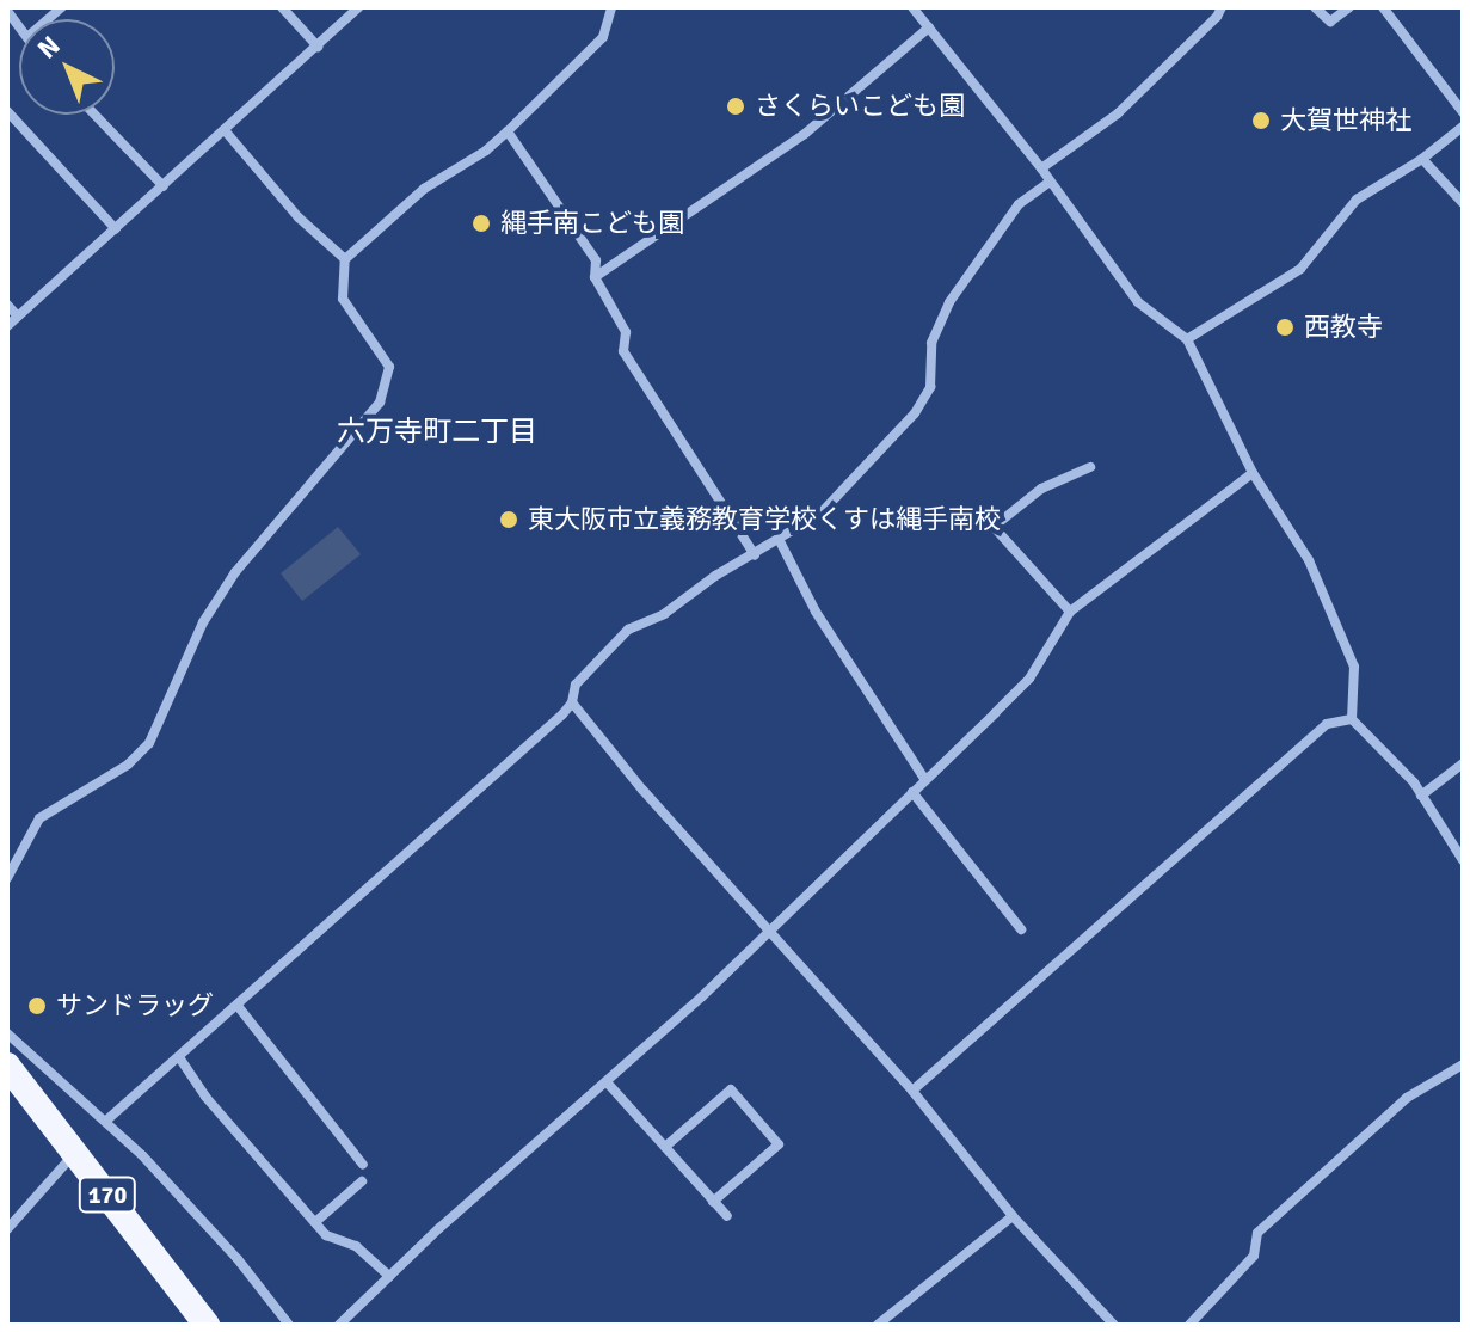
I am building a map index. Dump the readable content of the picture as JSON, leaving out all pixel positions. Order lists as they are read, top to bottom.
{
  "streets": {
    "highway": ["170"]
  },
  "districts": ["六万寺町二丁目"],
  "places": [
    "さくらいこども園",
    "大賀世神社",
    "縄手南こども園",
    "西教寺",
    "東大阪市立義務教育学校くすは縄手南校",
    "サンドラッグ"
  ],
  "north": "top left"
}
